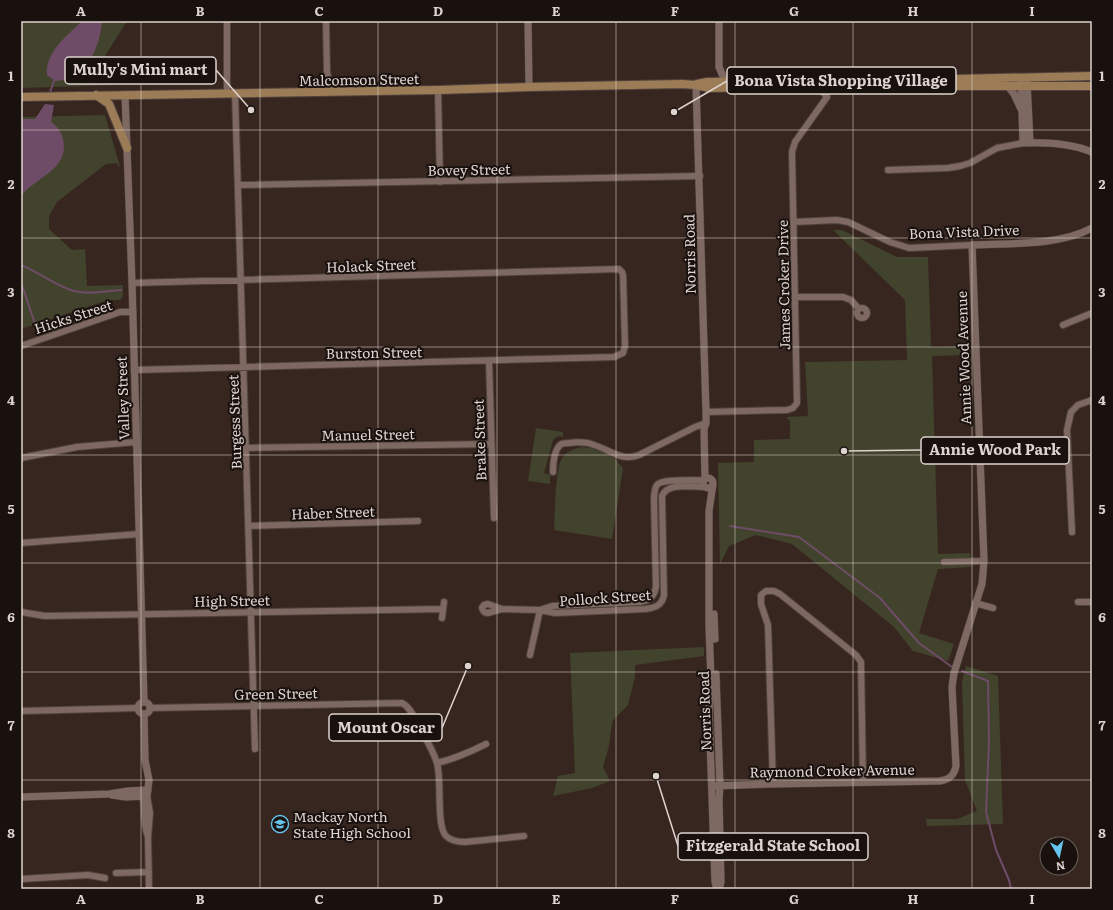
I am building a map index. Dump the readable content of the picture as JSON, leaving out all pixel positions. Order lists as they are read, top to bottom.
{
  "streets": {
    "main road": ["Malcomson Street"],
    "street": [
      "Bovey Street",
      "Bona Vista Drive",
      "Norris Road",
      "Holack Street",
      "James Croker Drive",
      "Hicks Street",
      "Burston Street",
      "Annie Wood Avenue",
      "Valley Street",
      "Burgess Street",
      "Manuel Street",
      "Brake Street",
      "Haber Street",
      "Pollock Street",
      "High Street",
      "Green Street",
      "Raymond Croker Avenue"
    ]
  },
  "crossings": [
    ["Malcomson Street", "Norris Road"],
    ["Malcomson Street", "James Croker Drive"],
    ["Malcomson Street", "Valley Street"],
    ["Malcomson Street", "Burgess Street"],
    ["Bovey Street", "Norris Road"],
    ["Bovey Street", "Burgess Street"],
    ["Bona Vista Drive", "James Croker Drive"],
    ["Bona Vista Drive", "Annie Wood Avenue"],
    ["Norris Road", "James Croker Drive"],
    ["Norris Road", "Raymond Croker Avenue"],
    ["Holack Street", "Burston Street"],
    ["Holack Street", "Valley Street"],
    ["Holack Street", "Burgess Street"],
    ["Hicks Street", "Valley Street"],
    ["Burston Street", "Valley Street"],
    ["Burston Street", "Burgess Street"],
    ["Burston Street", "Brake Street"],
    ["Annie Wood Avenue", "Raymond Croker Avenue"],
    ["Valley Street", "High Street"],
    ["Valley Street", "Green Street"],
    ["Burgess Street", "Manuel Street"],
    ["Burgess Street", "Haber Street"],
    ["Burgess Street", "High Street"],
    ["Burgess Street", "Green Street"],
    ["Manuel Street", "Brake Street"]
  ],
  "places": {
    "other": [
      "Mully's Mini mart",
      "Bona Vista Shopping Village",
      "Annie Wood Park",
      "Mount Oscar",
      "Fitzgerald State School"
    ],
    "school or university": ["Mackay North State High School"]
  },
  "north": "bottom",
  "grid": {
    "columns": [
      "A",
      "B",
      "C",
      "D",
      "E",
      "F",
      "G",
      "H",
      "I"
    ],
    "rows": [
      "1",
      "2",
      "3",
      "4",
      "5",
      "6",
      "7",
      "8"
    ]
  }
}
